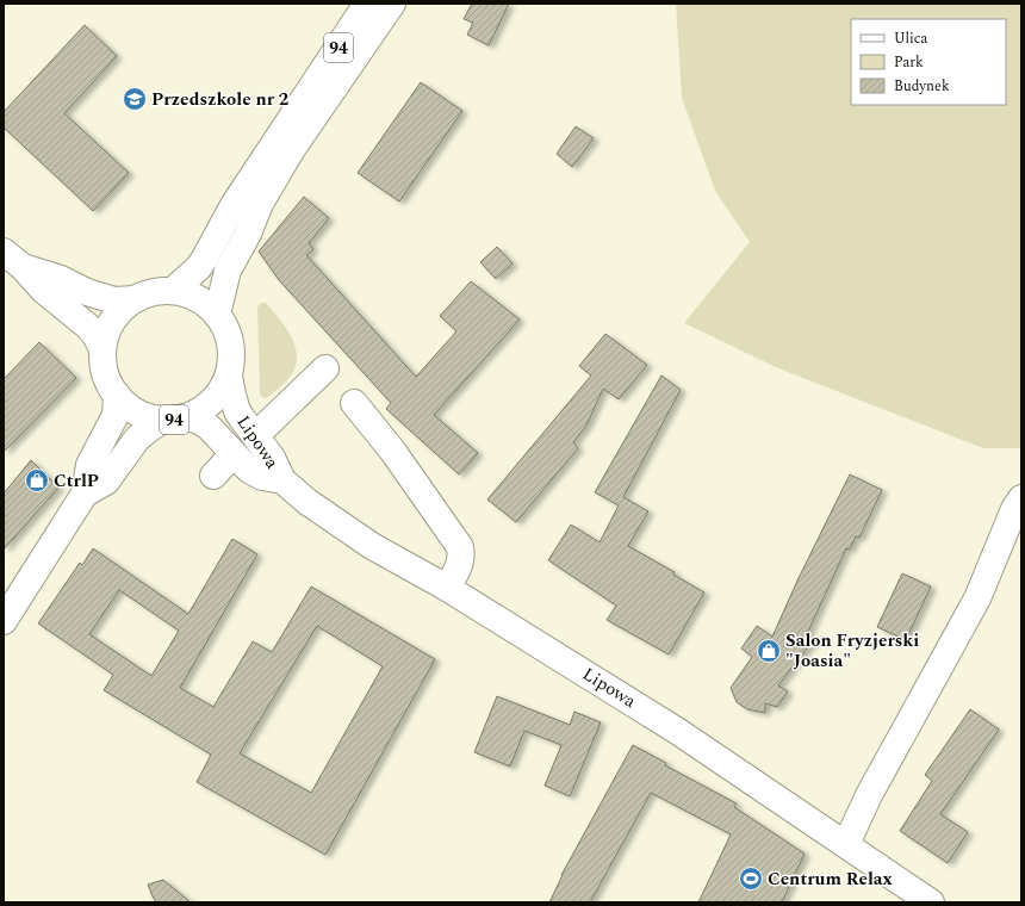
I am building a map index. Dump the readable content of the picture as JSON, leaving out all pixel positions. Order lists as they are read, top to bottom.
{
  "streets": {
    "street": ["94", "Lipowa"]
  },
  "crossings": [
    ["94", "Lipowa"]
  ],
  "places": {
    "school or university": ["Przedszkole nr 2"],
    "shop": ["CtrlP", "Salon Fryzjerski \"Joasia\""],
    "sports": ["Centrum Relax"]
  },
  "legend": ["Ulica", "Park", "Budynek"]
}
